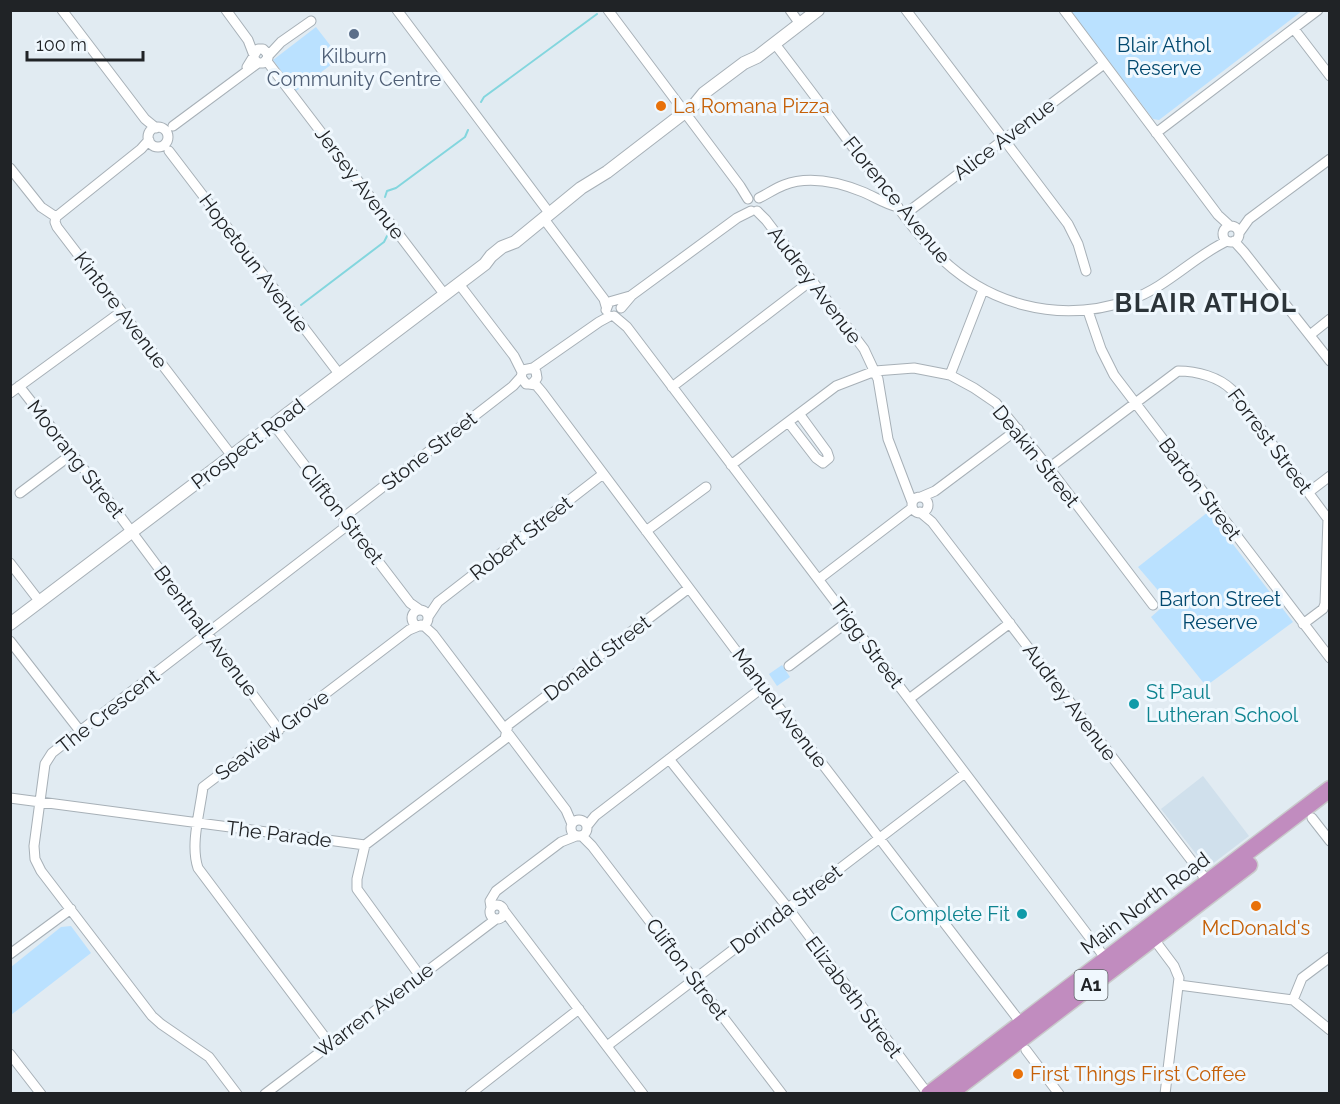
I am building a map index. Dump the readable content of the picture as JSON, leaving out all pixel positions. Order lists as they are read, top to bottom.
{
  "streets": {
    "highway": ["Main North Road", "A1"],
    "main road": ["Prospect Road"],
    "street": [
      "Alice Avenue",
      "Jersey Avenue",
      "Florence Avenue",
      "Hopetoun Avenue",
      "Audrey Avenue",
      "Kintore Avenue",
      "Forrest Street",
      "Stone Street",
      "Deakin Street",
      "Moorang Street",
      "Barton Street",
      "Clifton Street",
      "Robert Street",
      "Brentnall Avenue",
      "Trigg Street",
      "Donald Street",
      "Manuel Avenue",
      "The Crescent",
      "Seaview Grove",
      "The Parade",
      "Dorinda Street",
      "Elizabeth Street",
      "Warren Avenue"
    ]
  },
  "crossings": [
    ["Alice Avenue", "Florence Avenue"],
    ["Alice Avenue", "Stone Street"],
    ["Jersey Avenue", "Prospect Road"],
    ["Florence Avenue", "Prospect Road"],
    ["Florence Avenue", "Stone Street"],
    ["Florence Avenue", "Barton Street"],
    ["Hopetoun Avenue", "Prospect Road"],
    ["Audrey Avenue", "Prospect Road"],
    ["Audrey Avenue", "Stone Street"],
    ["Audrey Avenue", "Deakin Street"],
    ["Audrey Avenue", "Main North Road"],
    ["Kintore Avenue", "Prospect Road"],
    ["Forrest Street", "Deakin Street"],
    ["Forrest Street", "Barton Street"],
    ["Prospect Road", "Moorang Street"],
    ["Prospect Road", "Clifton Street"],
    ["Prospect Road", "Brentnall Avenue"],
    ["Prospect Road", "Trigg Street"],
    ["Prospect Road", "Manuel Avenue"],
    ["Stone Street", "Clifton Street"],
    ["Stone Street", "Trigg Street"],
    ["Stone Street", "Manuel Avenue"],
    ["Stone Street", "The Crescent"],
    ["Deakin Street", "Trigg Street"],
    ["Moorang Street", "Brentnall Avenue"],
    ["Clifton Street", "Robert Street"],
    ["Clifton Street", "Donald Street"],
    ["Clifton Street", "The Crescent"],
    ["Clifton Street", "Seaview Grove"],
    ["Clifton Street", "Dorinda Street"],
    ["Robert Street", "Manuel Avenue"],
    ["Robert Street", "Seaview Grove"],
    ["Brentnall Avenue", "The Crescent"],
    ["Brentnall Avenue", "Seaview Grove"],
    ["Trigg Street", "Main North Road"],
    ["Trigg Street", "Dorinda Street"],
    ["Donald Street", "Manuel Avenue"],
    ["Manuel Avenue", "Main North Road"],
    ["Manuel Avenue", "Dorinda Street"],
    ["The Crescent", "The Parade"],
    ["Seaview Grove", "The Parade"],
    ["Seaview Grove", "Warren Avenue"],
    ["Main North Road", "Elizabeth Street"],
    ["Dorinda Street", "Elizabeth Street"]
  ],
  "districts": ["BLAIR ATHOL"],
  "parks": ["Blair Athol Reserve", "Barton Street Reserve"],
  "places": [
    "Kilburn Community Centre",
    "La Romana Pizza",
    "St Paul Lutheran School",
    "McDonald's",
    "Complete Fit",
    "First Things First Coffee"
  ],
  "scale_bar": "100 m"
}
